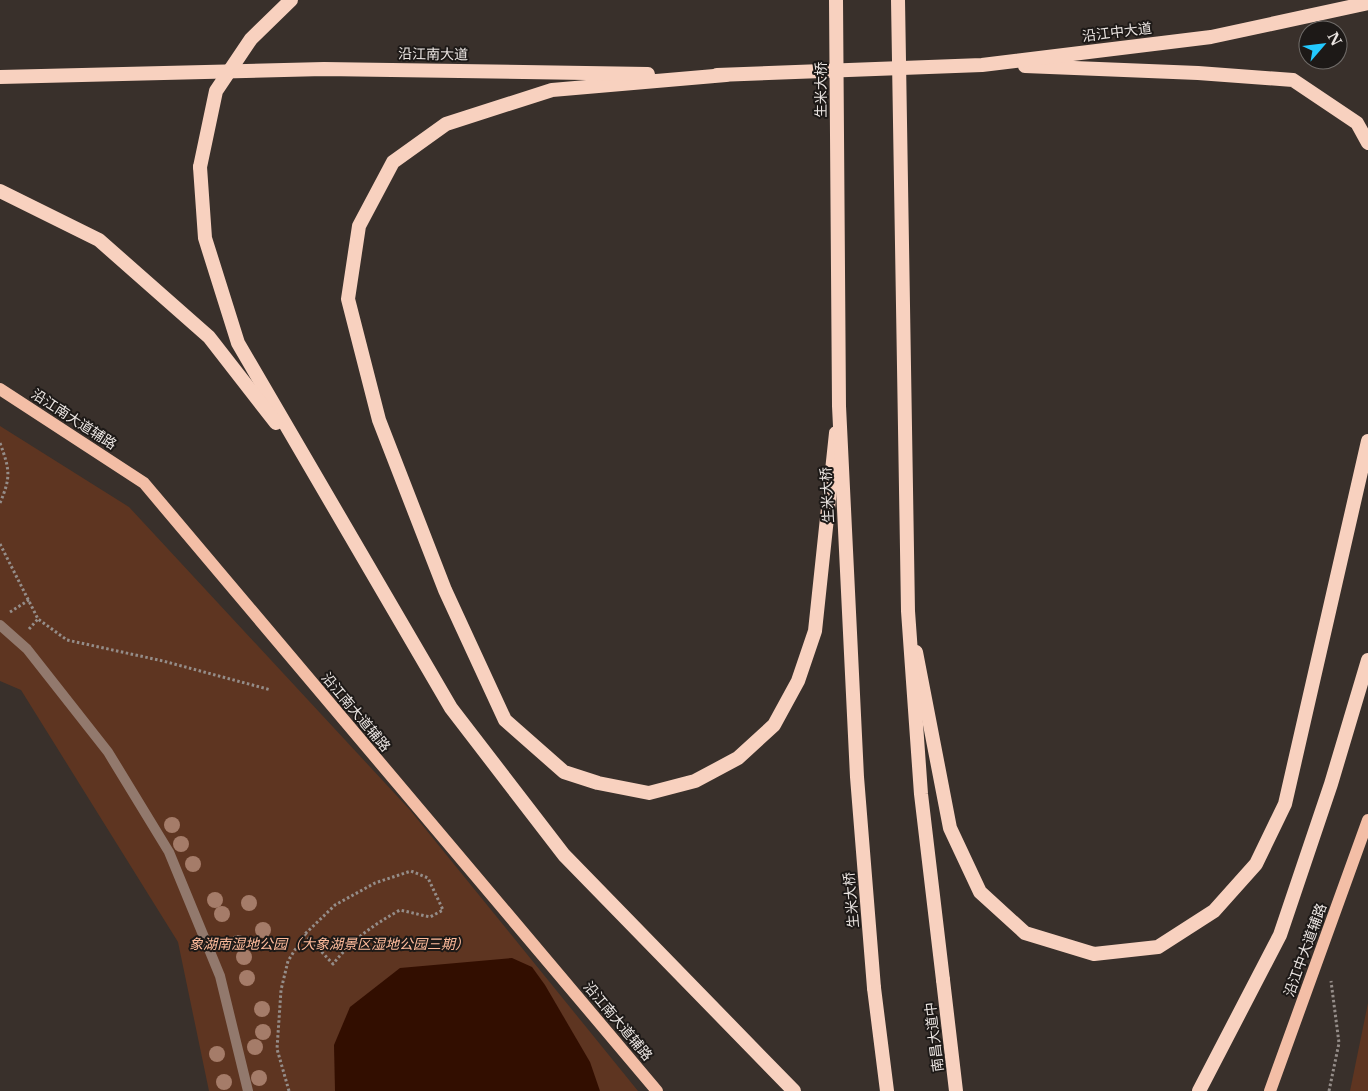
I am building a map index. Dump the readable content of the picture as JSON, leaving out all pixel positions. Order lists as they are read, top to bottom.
{
  "streets": {
    "highway": [
      "沿江中大道",
      "沿江南大道",
      "生米大桥",
      "南昌大道中"
    ],
    "main road": ["沿江南大道辅路", "沿江中大道辅路"]
  },
  "crossings": [
    ["沿江中大道", "沿江南大道"]
  ],
  "parks": ["象湖南湿地公园（大象湖景区湿地公园三期）"],
  "north": "top right"
}
